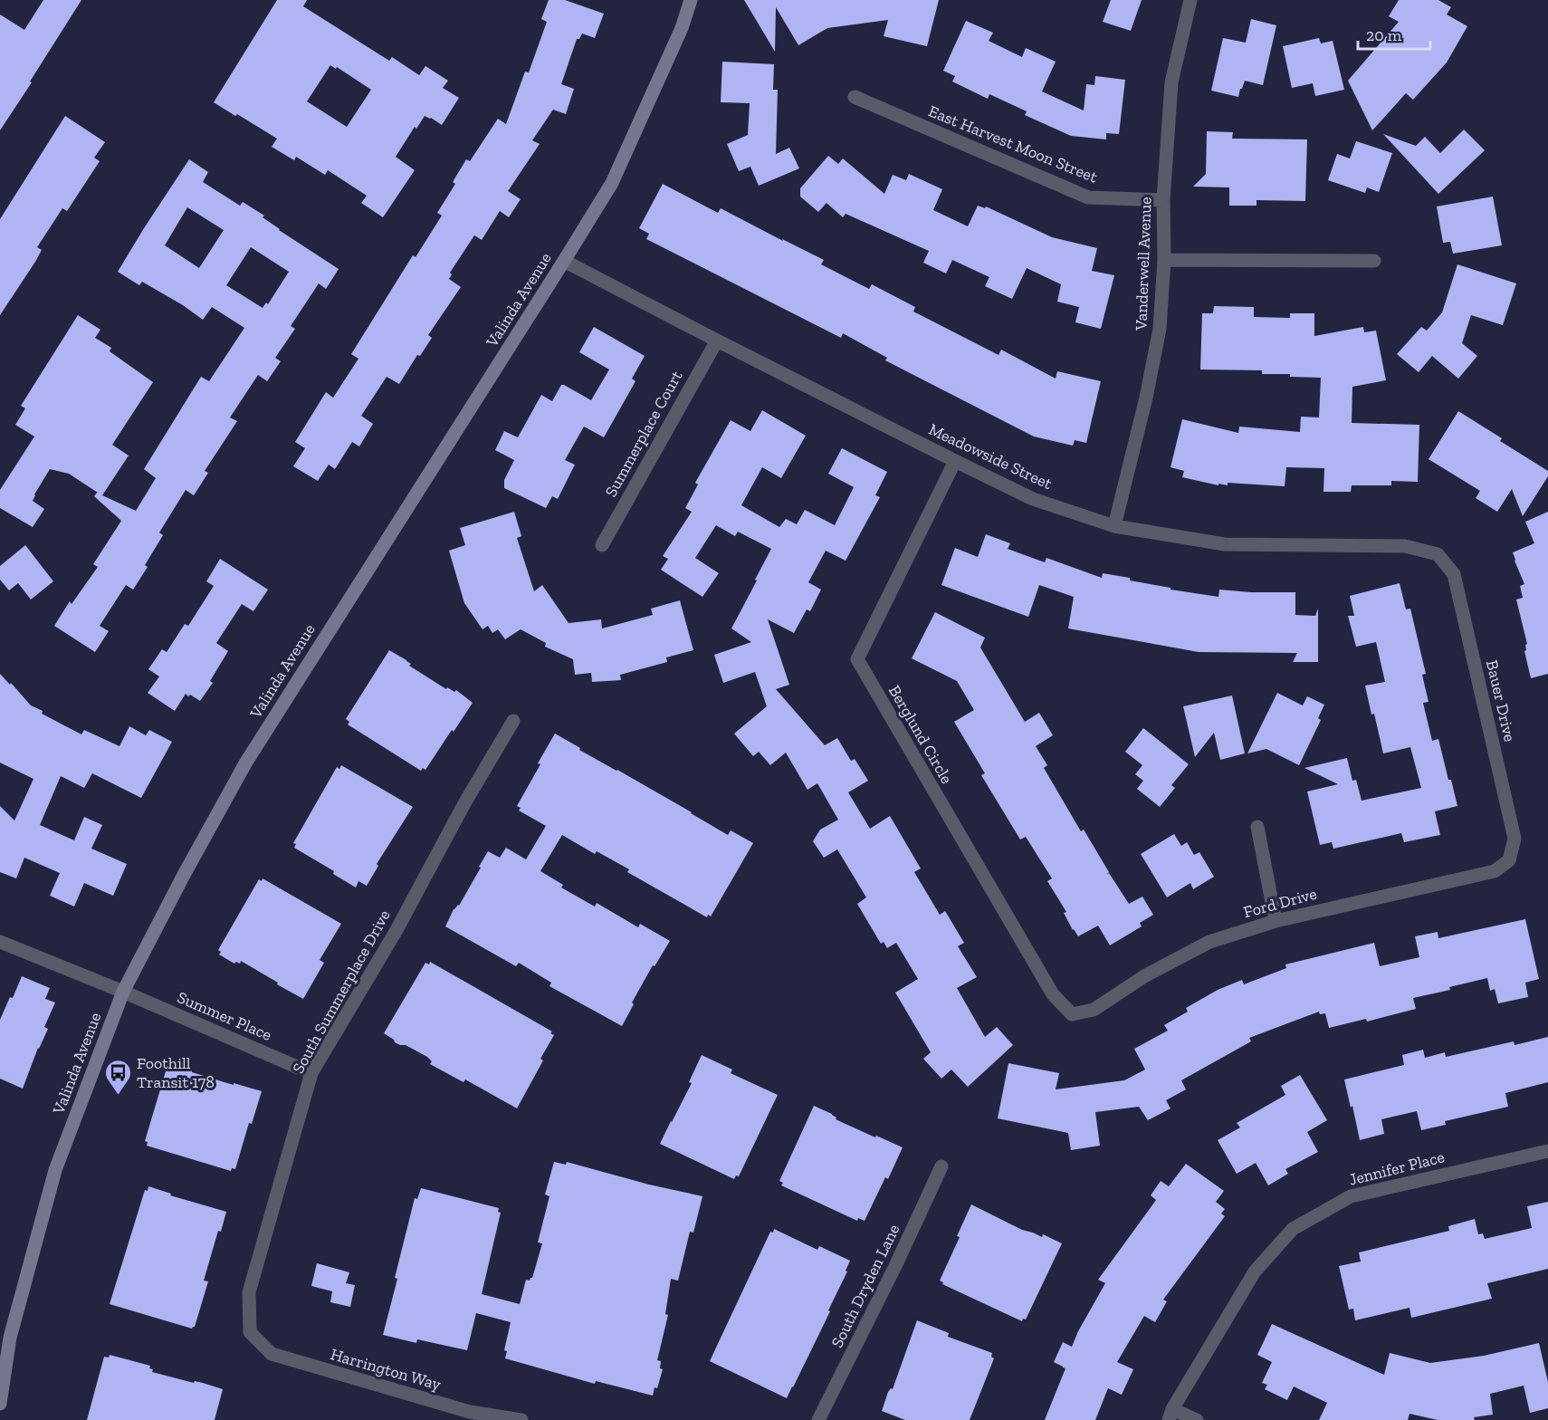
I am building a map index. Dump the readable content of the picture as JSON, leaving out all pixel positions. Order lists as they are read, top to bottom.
{
  "streets": {
    "main road": ["Valinda Avenue"],
    "street": [
      "East Harvest Moon Street",
      "Vanderwell Avenue",
      "Summerplace Court",
      "Meadowside Street",
      "Bauer Drive",
      "Berglund Circle",
      "Ford Drive",
      "South Summerplace Drive",
      "Summer Place",
      "Jennifer Place",
      "South Dryden Lane",
      "Harrington Way"
    ]
  },
  "crossings": [
    ["East Harvest Moon Street", "Vanderwell Avenue"],
    ["Vanderwell Avenue", "Meadowside Street"],
    ["Valinda Avenue", "Meadowside Street"],
    ["Valinda Avenue", "Summer Place"],
    ["Summerplace Court", "Meadowside Street"],
    ["Meadowside Street", "Bauer Drive"],
    ["Meadowside Street", "Berglund Circle"],
    ["Bauer Drive", "Ford Drive"],
    ["Berglund Circle", "Ford Drive"],
    ["South Summerplace Drive", "Summer Place"],
    ["South Summerplace Drive", "Harrington Way"]
  ],
  "places": {
    "bus stop": ["Foothill Transit 178"]
  },
  "scale_bar": "20 m"
}
